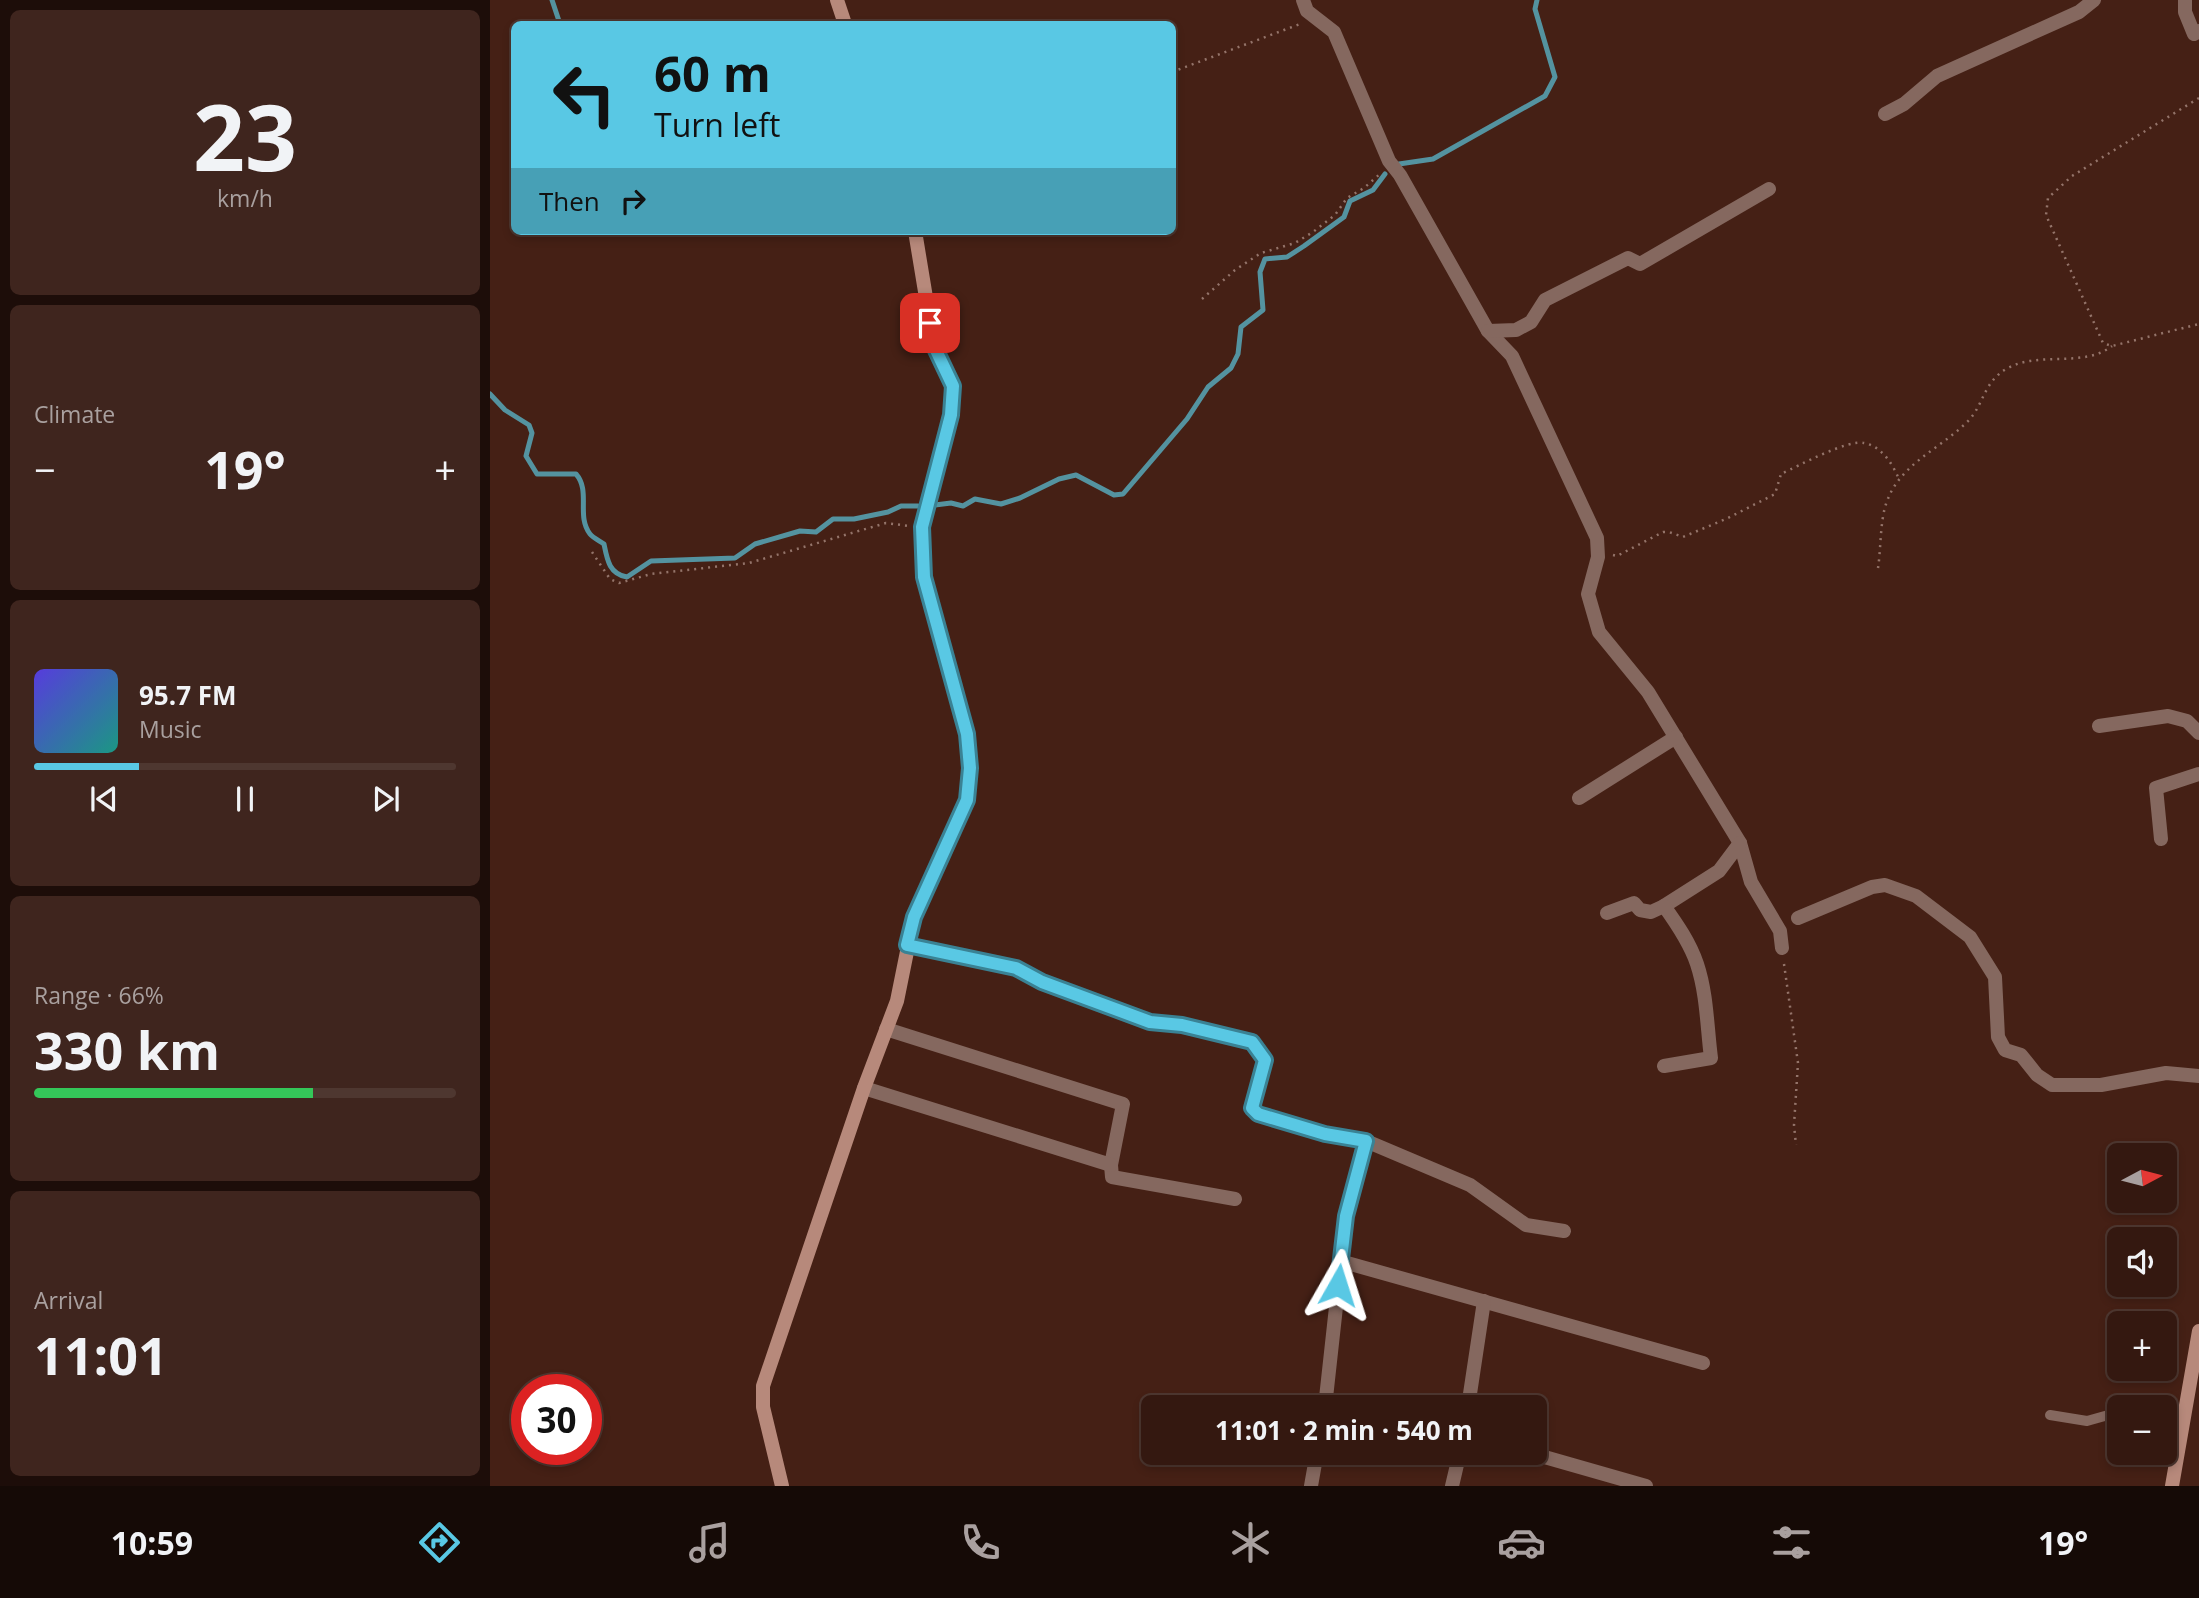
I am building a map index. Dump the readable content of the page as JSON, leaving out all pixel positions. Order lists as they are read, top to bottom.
{
  "north": "right",
  "page": {
    "tile": [
      ["23", "km/h"],
      "Climate",
      ["Range · 66%", "330 km"],
      ["Arrival", "11:01"]
    ],
    "turn": ["60 m", "Turn left"],
    "then": "Then",
    "heat": ["−", "19°", "+"],
    "song": ["95.7 FM", "Music"],
    "map_buttons": ["+", "−"],
    "limit": "30",
    "trip": "11:01 · 2 min · 540 m",
    "tabs": ["10:59", "19°"]
  }
}
